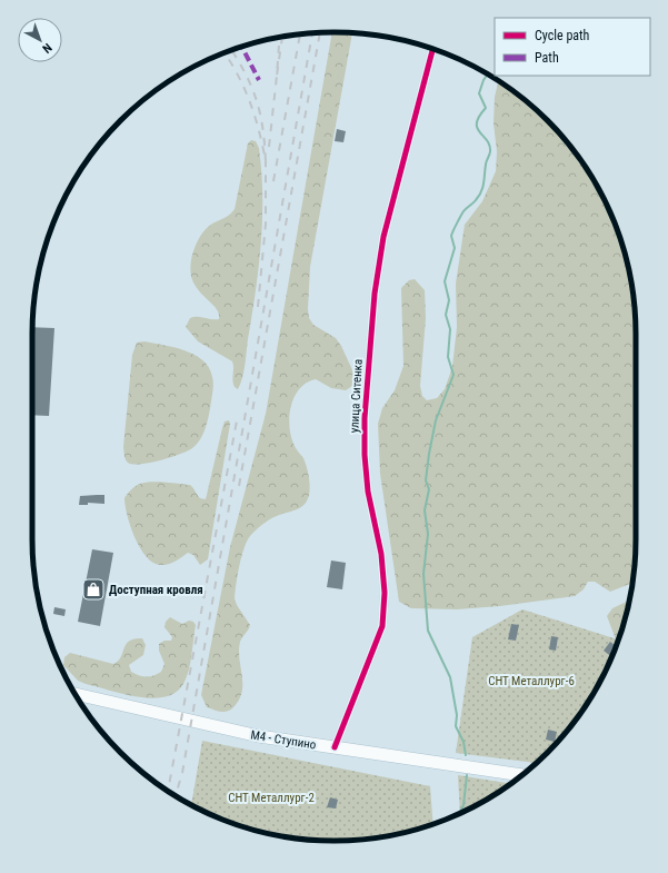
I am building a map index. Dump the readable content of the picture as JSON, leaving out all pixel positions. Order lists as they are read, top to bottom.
{
  "streets": {
    "main road": ["М4 - Ступино"],
    "street": ["улица Ситенка"]
  },
  "crossings": [
    ["улица Ситенка", "М4 - Ступино"]
  ],
  "parks": ["СНТ Металлург-6", "СНТ Металлург-2"],
  "places": {
    "shop": ["Доступная кровля"]
  },
  "legend": ["Cycle path", "Path"],
  "north": "bottom right"
}
